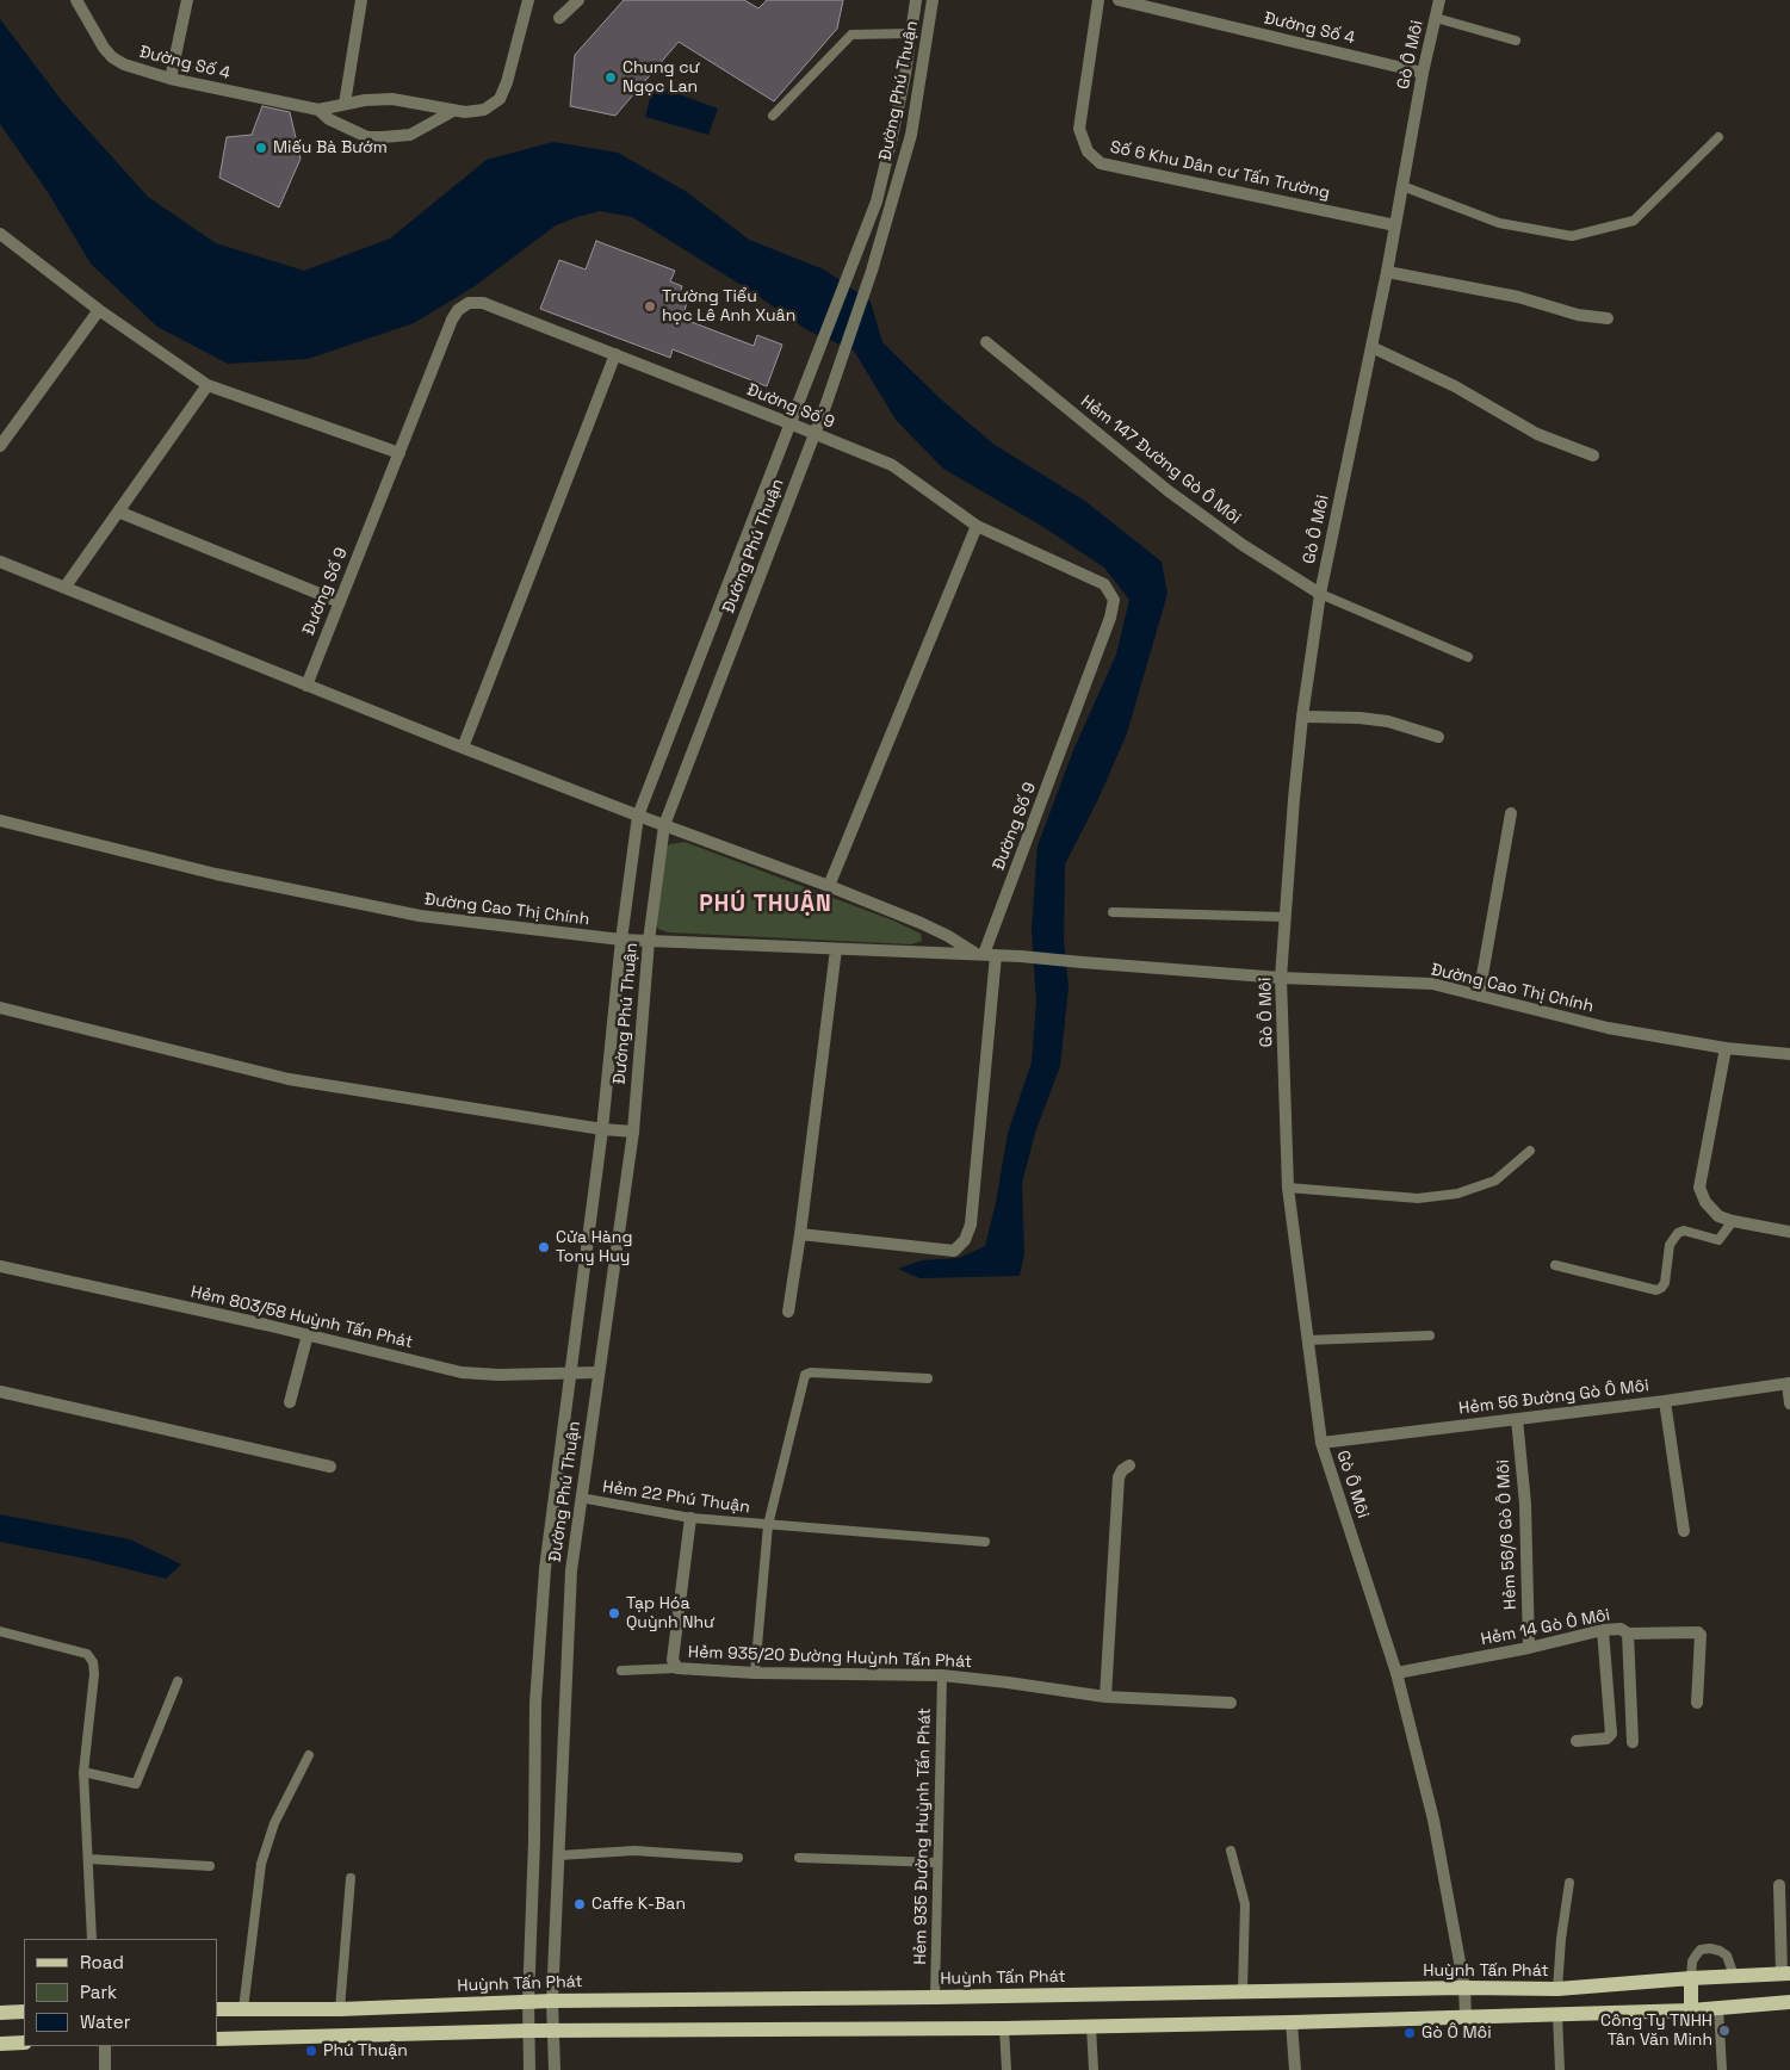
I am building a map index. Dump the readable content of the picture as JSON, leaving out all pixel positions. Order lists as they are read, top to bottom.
{
  "streets": {
    "main road": ["Huỳnh Tấn Phát"],
    "street": [
      "Đường Số 4",
      "Gò Ô Môi",
      "Đường Phú Thuận",
      "Số 6 Khu Dân cư Tấn Trường",
      "Đường Số 9",
      "Hẻm 147 Đường Gò Ô Môi",
      "Đường Cao Thị Chính",
      "Hẻm 803/58 Huỳnh Tấn Phát",
      "Hẻm 56 Đường Gò Ô Môi",
      "Hẻm 56/6 Gò Ô Môi",
      "Hẻm 14 Gò Ô Môi",
      "Hẻm 935/20 Đường Huỳnh Tấn Phát"
    ],
    "lane": ["Hẻm 22 Phú Thuận", "Hẻm 935 Đường Huỳnh Tấn Phát"]
  },
  "crossings": [
    ["Đường Số 4", "Gò Ô Môi"],
    ["Gò Ô Môi", "Số 6 Khu Dân cư Tấn Trường"],
    ["Gò Ô Môi", "Hẻm 147 Đường Gò Ô Môi"],
    ["Gò Ô Môi", "Đường Cao Thị Chính"],
    ["Gò Ô Môi", "Hẻm 56 Đường Gò Ô Môi"],
    ["Gò Ô Môi", "Hẻm 14 Gò Ô Môi"],
    ["Gò Ô Môi", "Huỳnh Tấn Phát"],
    ["Đường Phú Thuận", "Đường Số 9"],
    ["Đường Phú Thuận", "Đường Cao Thị Chính"],
    ["Đường Phú Thuận", "Hẻm 803/58 Huỳnh Tấn Phát"],
    ["Đường Phú Thuận", "Hẻm 22 Phú Thuận"],
    ["Đường Phú Thuận", "Huỳnh Tấn Phát"],
    ["Đường Số 9", "Đường Cao Thị Chính"],
    ["Hẻm 56 Đường Gò Ô Môi", "Hẻm 56/6 Gò Ô Môi"],
    ["Hẻm 56/6 Gò Ô Môi", "Hẻm 14 Gò Ô Môi"],
    ["Hẻm 935/20 Đường Huỳnh Tấn Phát", "Hẻm 935 Đường Huỳnh Tấn Phát"],
    ["Hẻm 935 Đường Huỳnh Tấn Phát", "Huỳnh Tấn Phát"]
  ],
  "districts": ["PHÚ THUẬN"],
  "places": [
    "Chung cư Ngọc Lan",
    "Miếu Bà Bướm",
    "Trường Tiểu học Lê Anh Xuân",
    "Cửa Hàng Tony Huy",
    "Tạp Hóa Quỳnh Như",
    "Caffe K-Ban",
    "Công Ty TNHH Tân Văn Minh",
    "Gò Ô Môi",
    "Phú Thuận"
  ],
  "legend": ["Road", "Park", "Water"]
}
